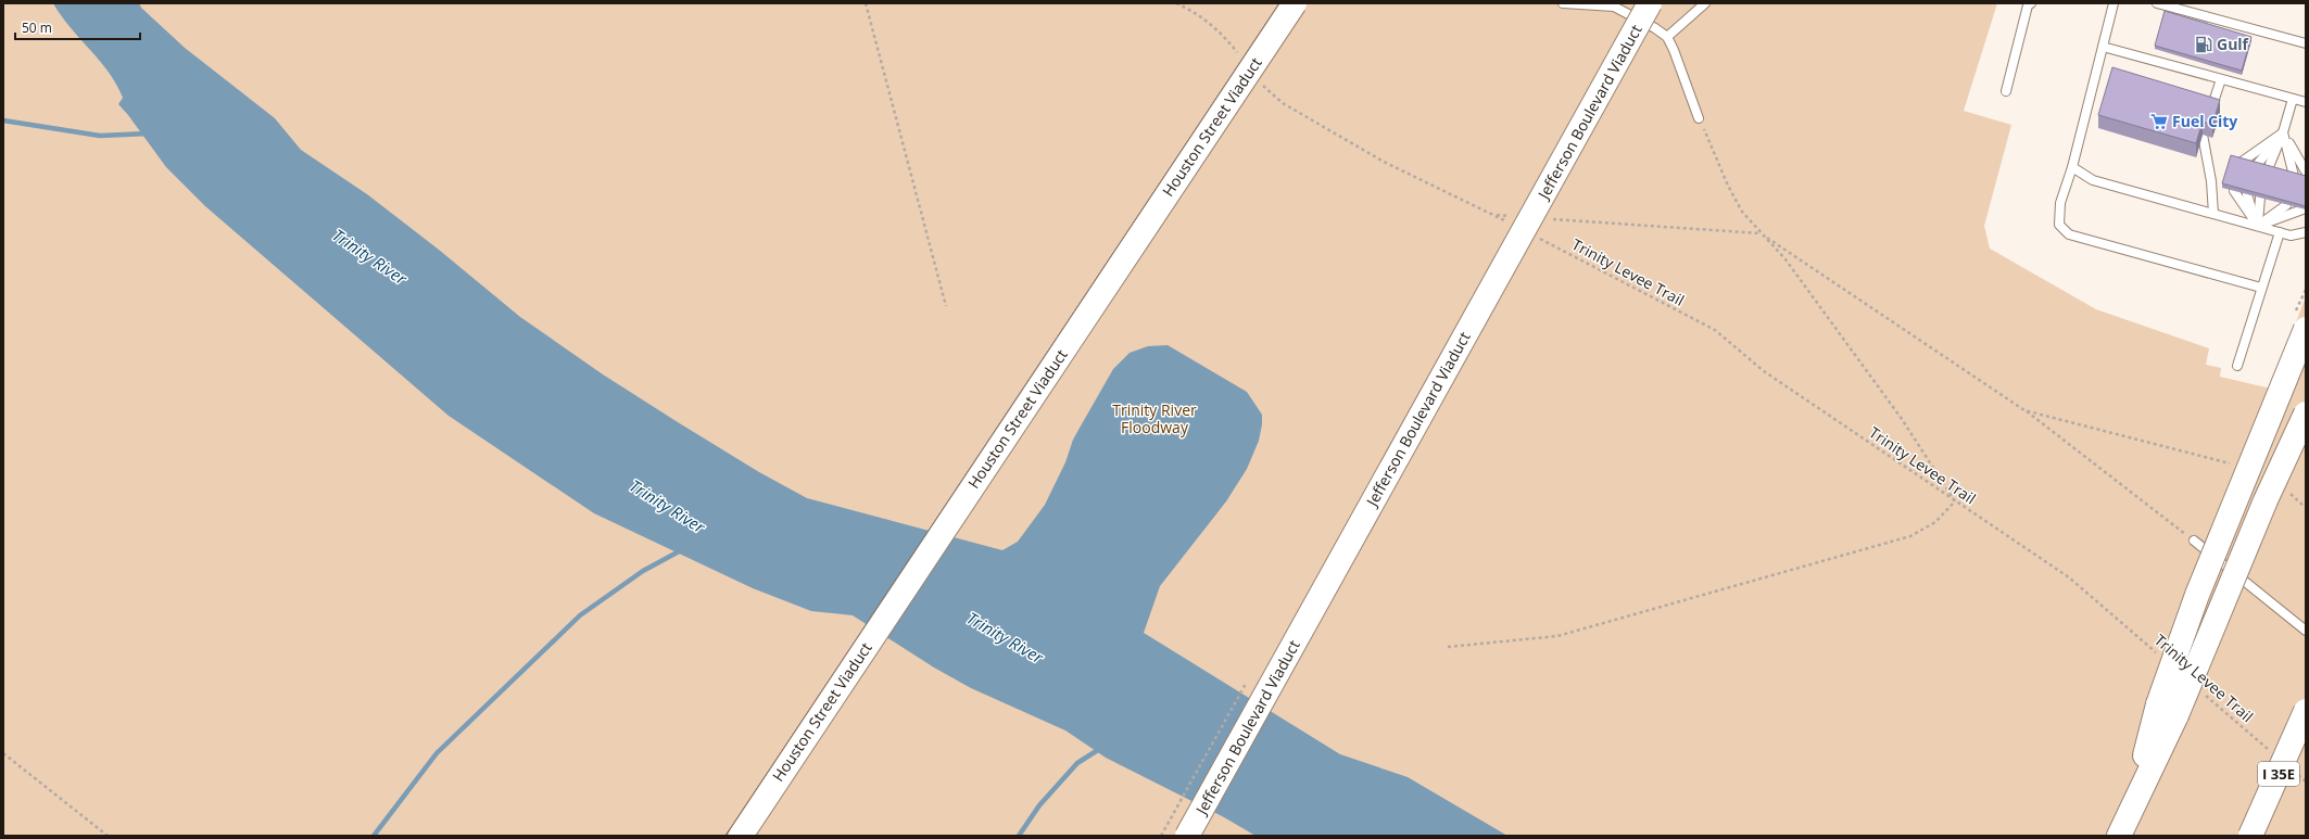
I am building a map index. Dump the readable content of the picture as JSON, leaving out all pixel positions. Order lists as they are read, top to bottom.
{
  "streets": {
    "main road": ["Jefferson Boulevard Viaduct", "Houston Street Viaduct", "I 35E"],
    "path": ["Trinity Levee Trail"]
  },
  "water": ["Trinity River"],
  "parks": ["Trinity River Floodway"],
  "places": {
    "fuel station": ["Gulf"],
    "supermarket": ["Fuel City"]
  },
  "scale_bar": "50 m"
}
